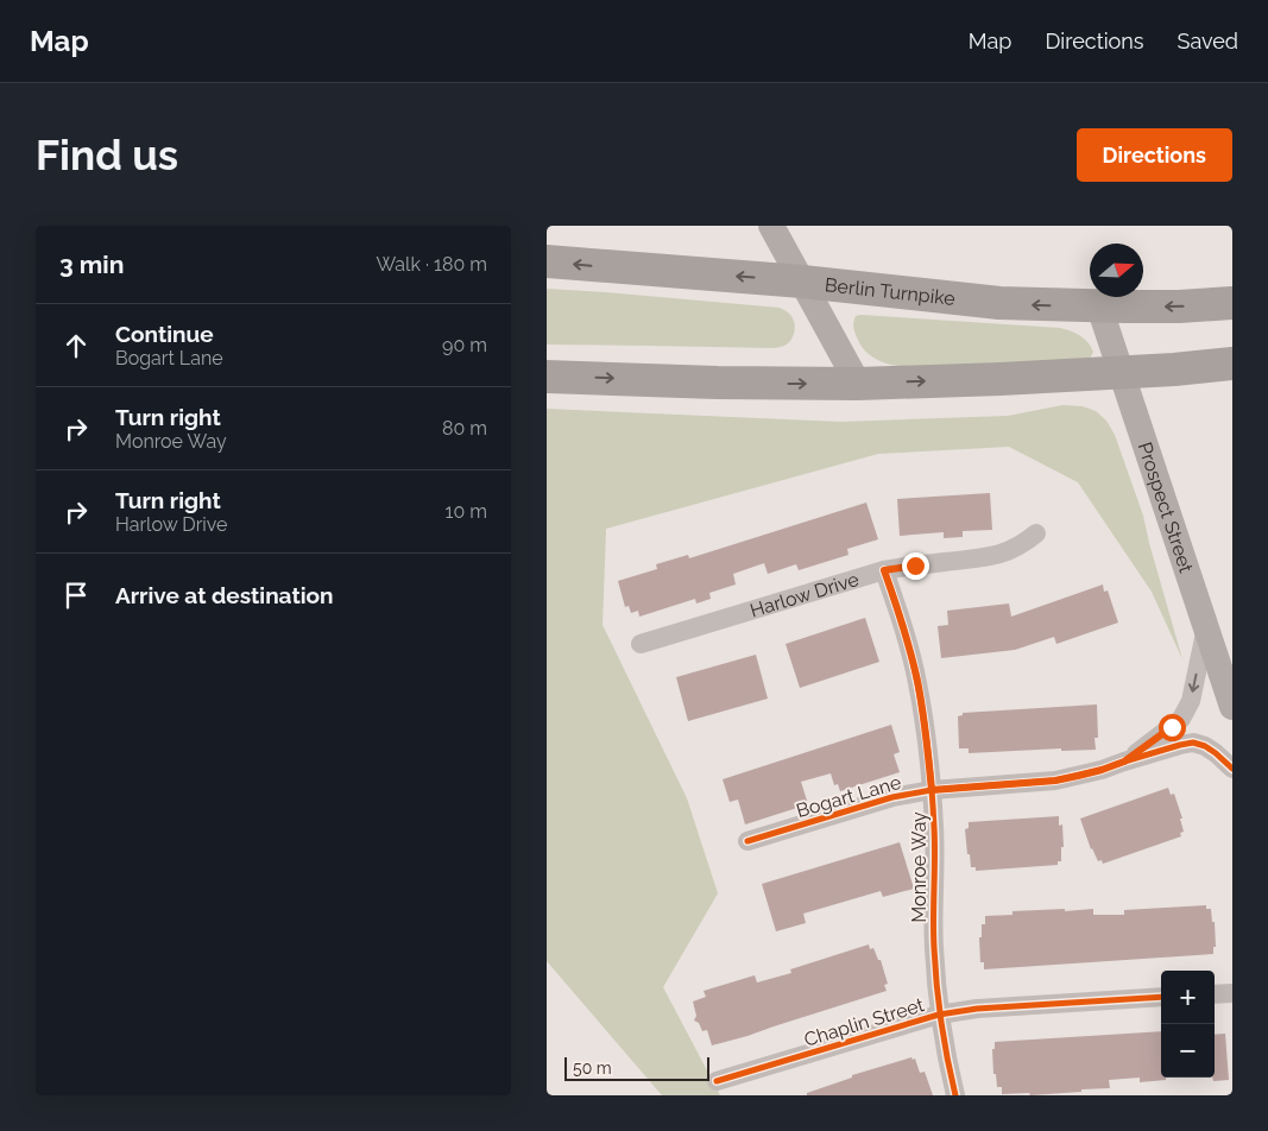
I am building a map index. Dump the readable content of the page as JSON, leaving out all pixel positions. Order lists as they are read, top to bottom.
{
  "streets": {
    "highway": ["Berlin Turnpike"],
    "main road": ["Prospect Street"],
    "street": [
      "Harlow Drive",
      "Bogart Lane",
      "Monroe Way",
      "Chaplin Street"
    ]
  },
  "crossings": [
    ["Berlin Turnpike", "Prospect Street"],
    ["Prospect Street", "Bogart Lane"],
    ["Harlow Drive", "Monroe Way"],
    ["Bogart Lane", "Monroe Way"],
    ["Monroe Way", "Chaplin Street"]
  ],
  "scale_bar": "50 m",
  "north": "right",
  "page": {
    "header": "Map",
    "nav": ["Map", "Directions", "Saved"],
    "buttons": "Directions",
    "title": "Find us",
    "heading": ["3 min", "Walk · 180 m"],
    "list": [
      ["Continue", "Bogart Lane", "90 m"],
      ["Turn right", "Monroe Way", "80 m"],
      ["Turn right", "Harlow Drive", "10 m"],
      "Arrive at destination"
    ],
    "map_buttons": ["+", "−"],
    "scale": "50 m"
  }
}
